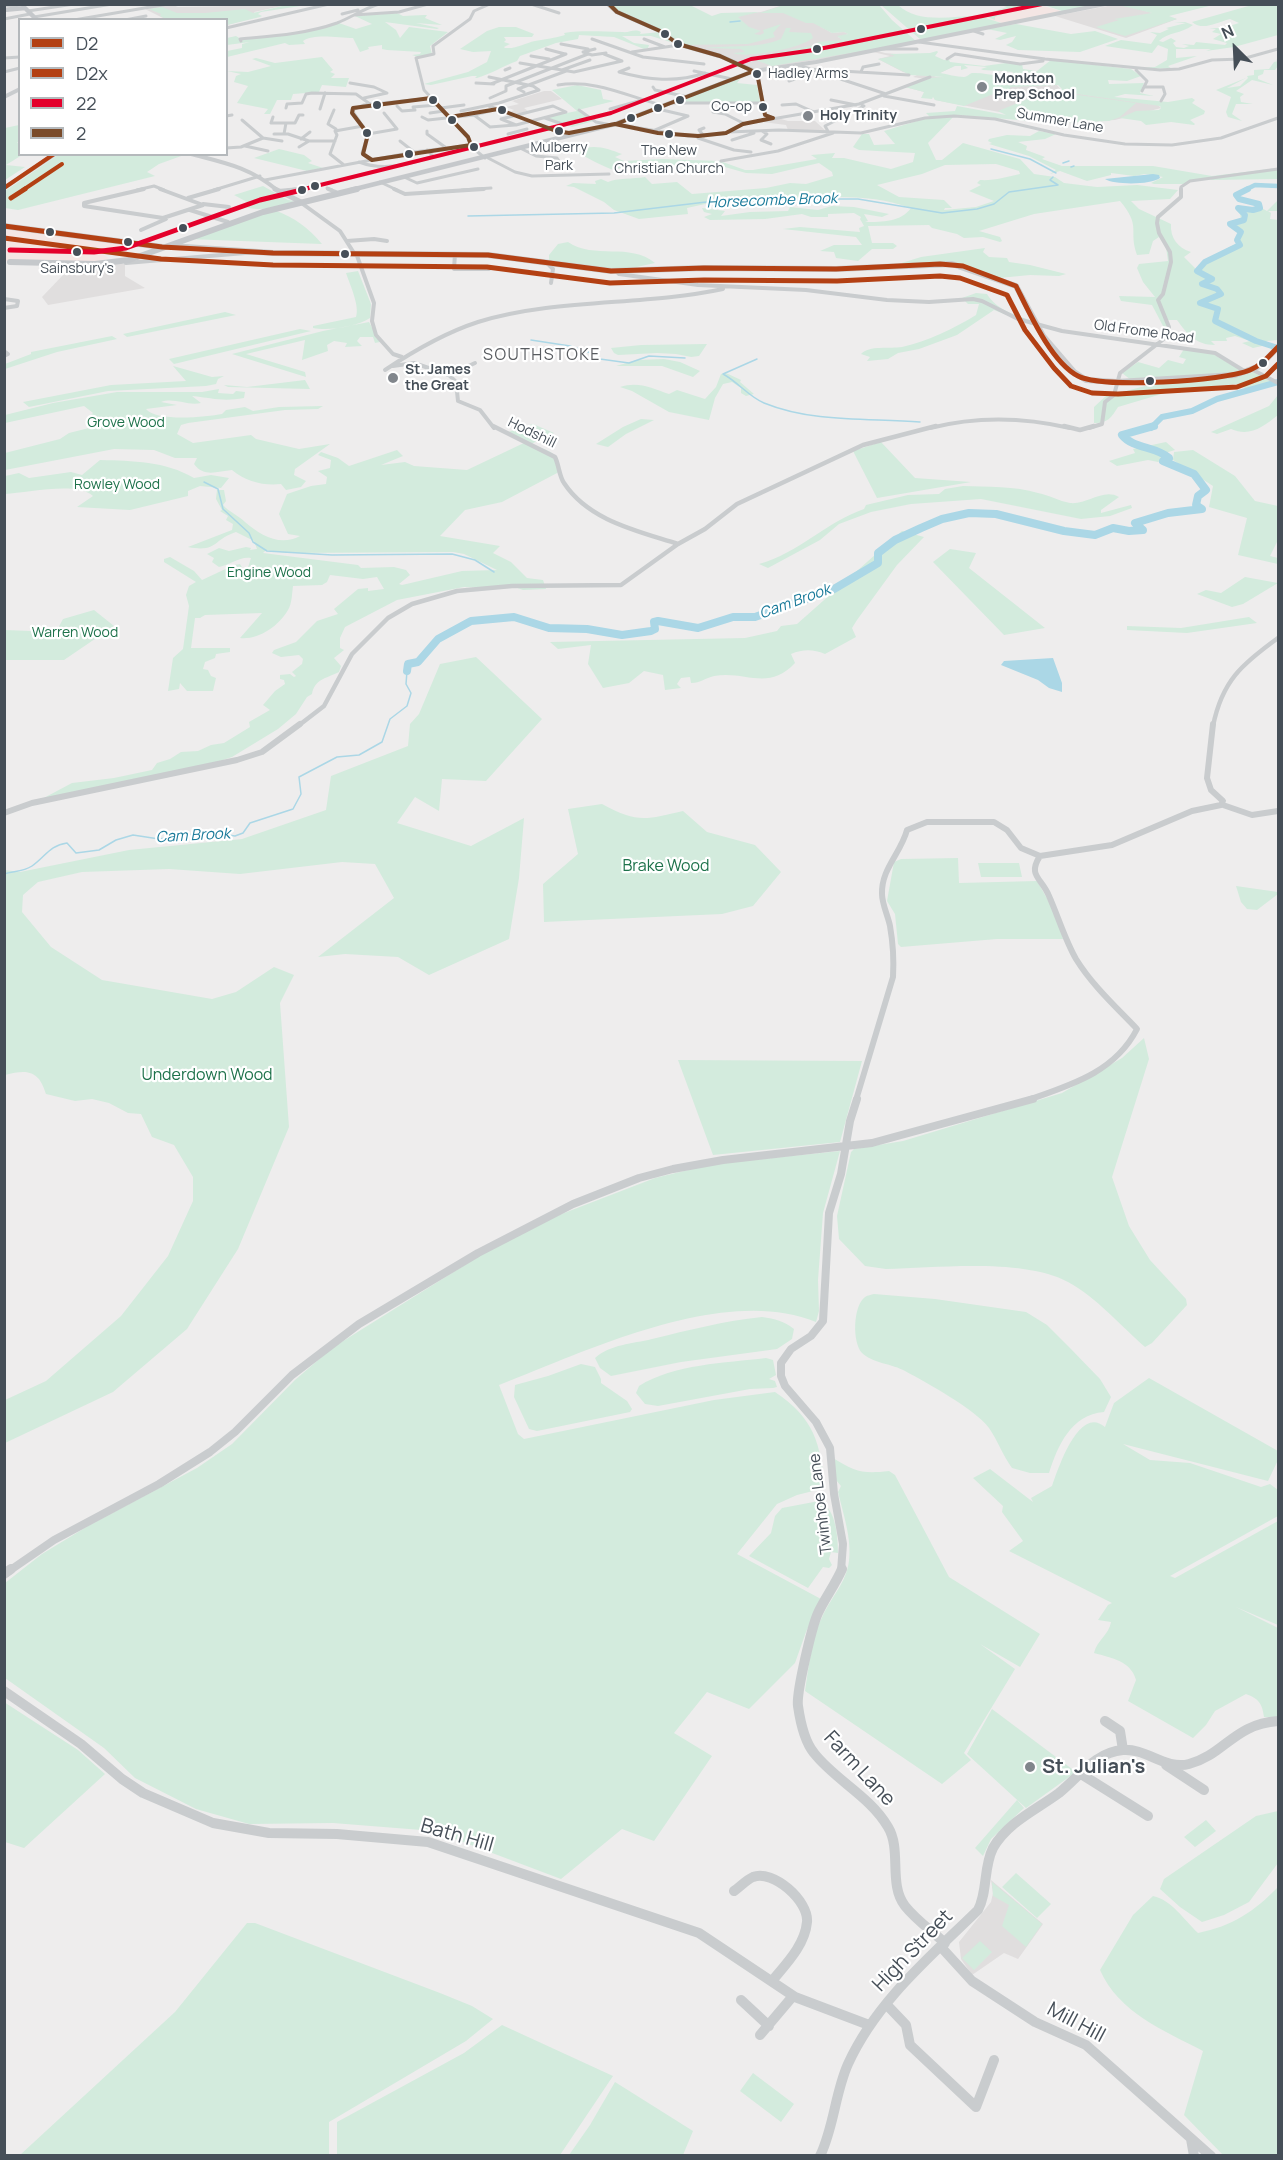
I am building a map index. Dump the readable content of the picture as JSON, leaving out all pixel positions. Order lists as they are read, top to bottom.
{
  "streets": {
    "street": [
      "Summer Lane",
      "Old Frome Road",
      "Hodshill",
      "Twinhoe Lane",
      "Farm Lane",
      "Bath Hill",
      "High Street",
      "Mill Hill"
    ]
  },
  "crossings": [
    ["Twinhoe Lane", "Farm Lane"],
    ["Farm Lane", "High Street"],
    ["Farm Lane", "Mill Hill"],
    ["Bath Hill", "High Street"],
    ["High Street", "Mill Hill"]
  ],
  "districts": ["SOUTHSTOKE"],
  "water": ["Horsecombe Brook", "Cam Brook"],
  "parks": [
    "Grove Wood",
    "Rowley Wood",
    "Engine Wood",
    "Warren Wood",
    "Brake Wood",
    "Underdown Wood"
  ],
  "places": [
    "Hadley Arms",
    "Monkton Prep School",
    "Co-op",
    "Holy Trinity",
    "Mulberry Park",
    "The New Christian Church",
    "Sainsbury's",
    "St. James the Great",
    "St. Julian's"
  ],
  "lines": [
    "transit line 22",
    "transit line 2",
    "transit line D2",
    "transit line D2x"
  ],
  "legend": [
    "D2",
    "D2x",
    "22",
    "2"
  ],
  "north": "top left"
}
